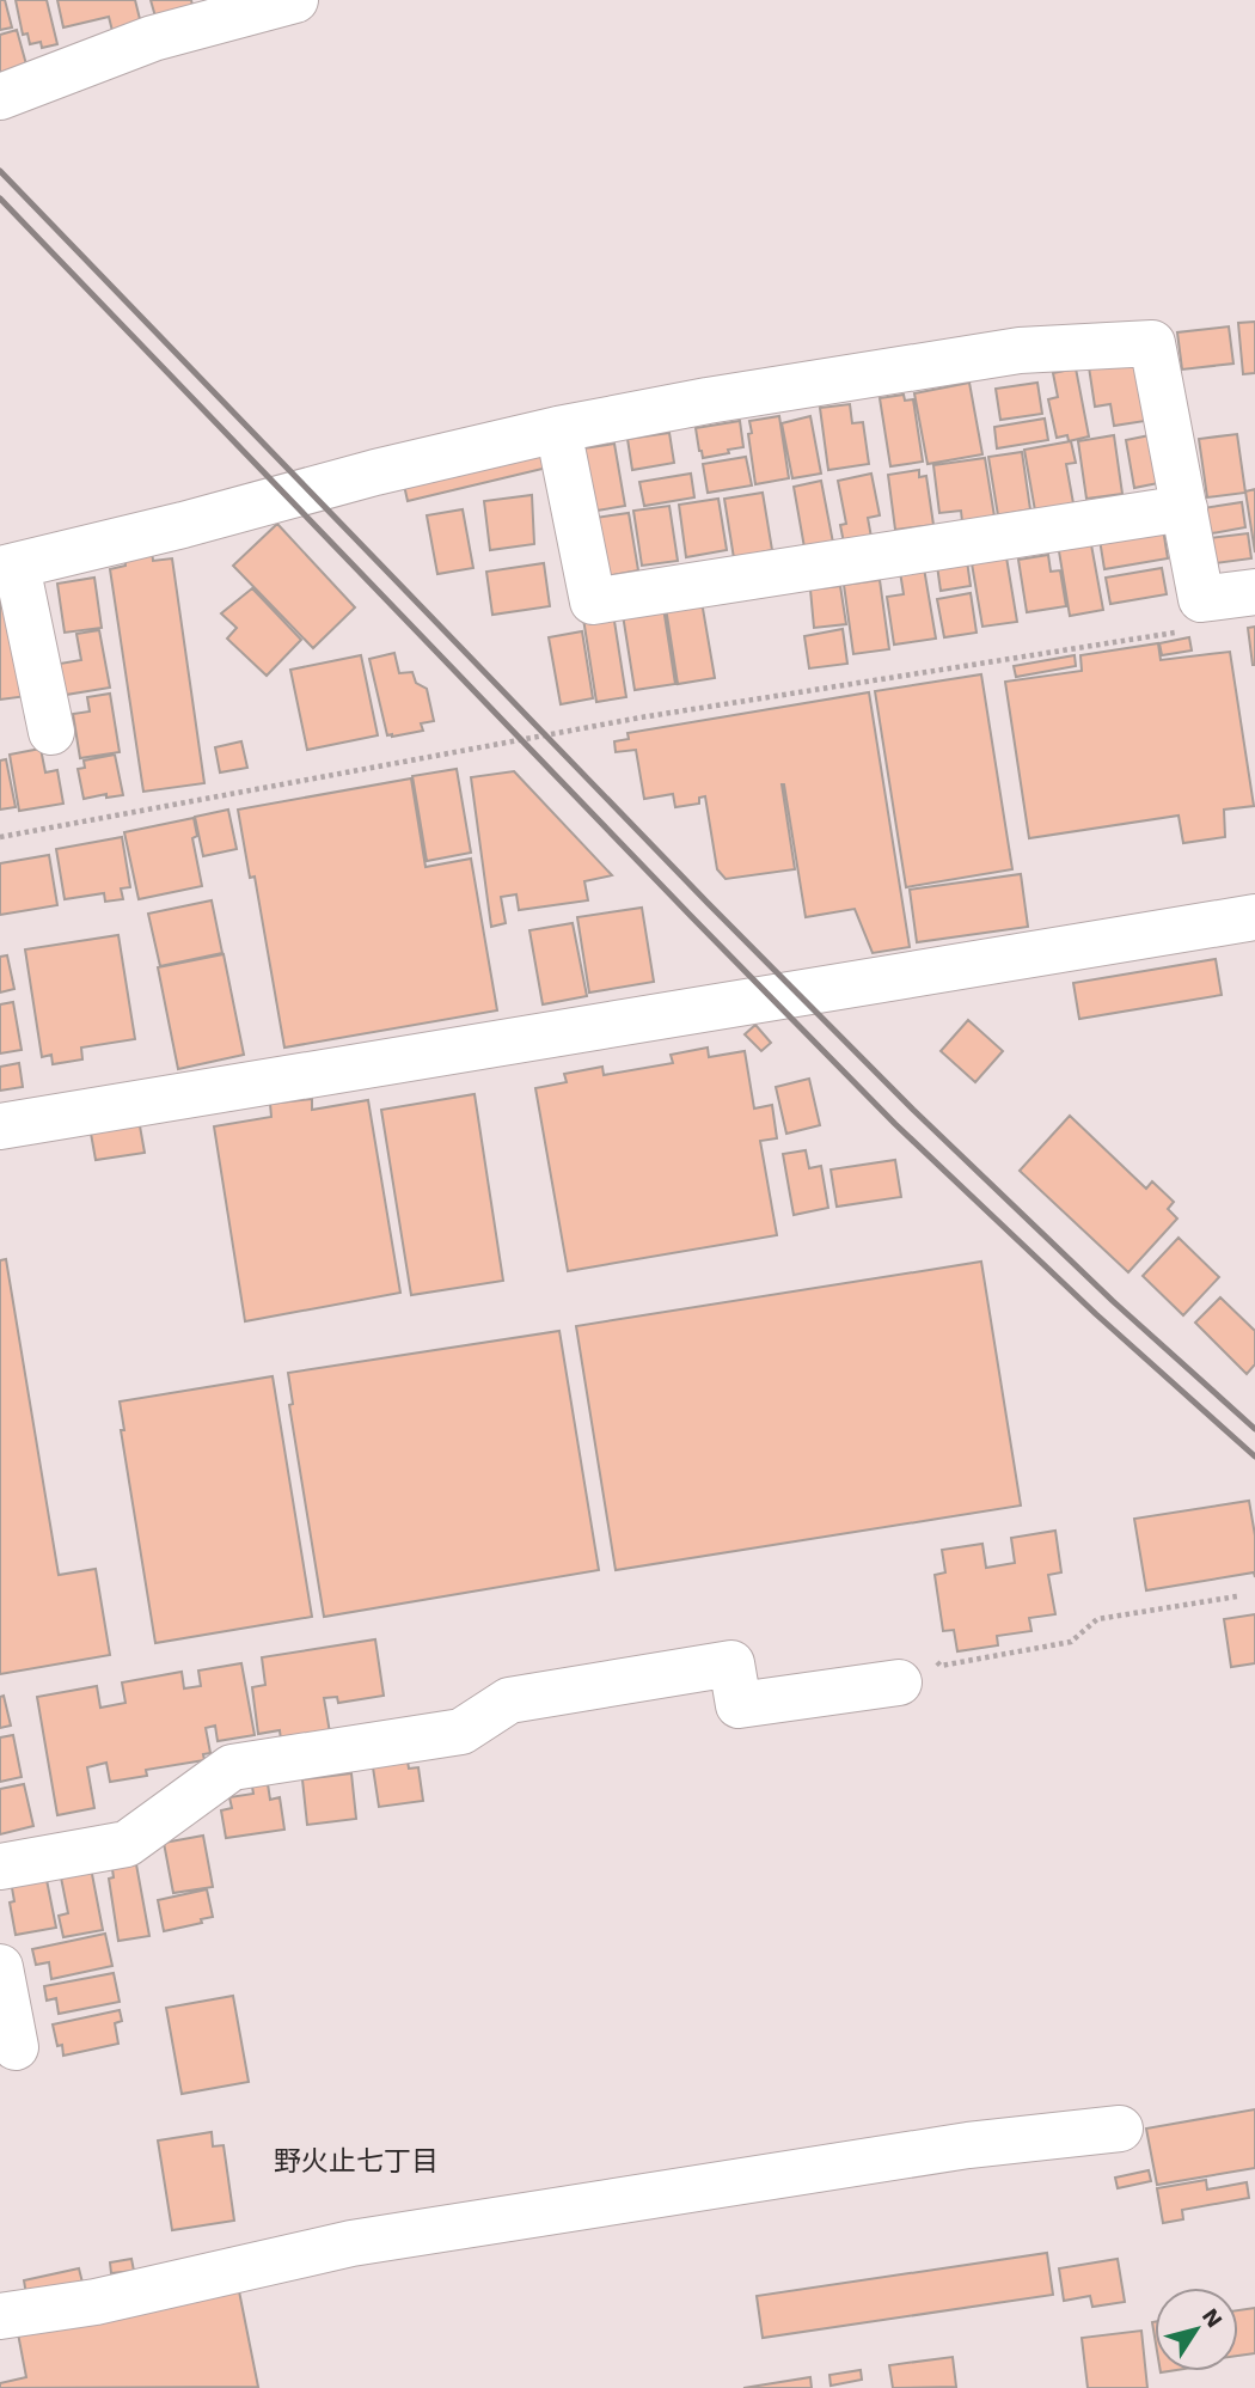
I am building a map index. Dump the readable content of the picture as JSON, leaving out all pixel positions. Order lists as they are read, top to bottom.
{
  "districts": ["野火止七丁目"],
  "north": "top right"
}
